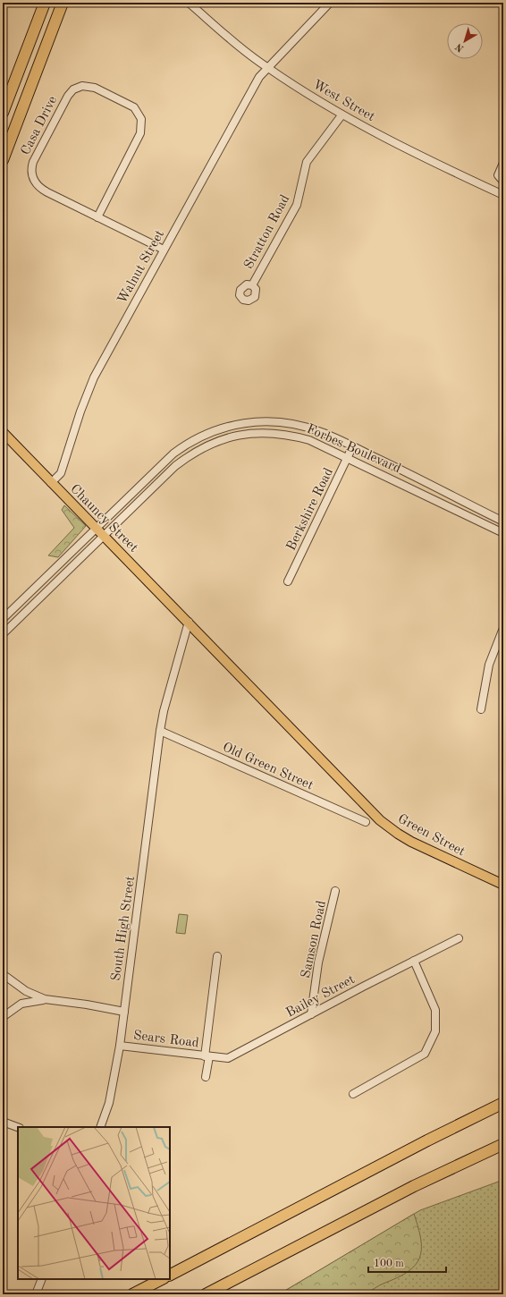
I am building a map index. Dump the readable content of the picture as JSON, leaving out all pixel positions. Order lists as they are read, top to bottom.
{
  "streets": {
    "main road": ["Chauncy Street", "Green Street"],
    "street": [
      "West Street",
      "Casa Drive",
      "Stratton Road",
      "Walnut Street",
      "Forbes Boulevard",
      "Berkshire Road",
      "Old Green Street",
      "South High Street",
      "Samson Road",
      "Bailey Street",
      "Sears Road"
    ]
  },
  "crossings": [
    ["West Street", "Stratton Road"],
    ["West Street", "Walnut Street"],
    ["Casa Drive", "Walnut Street"],
    ["Walnut Street", "Chauncy Street"],
    ["Forbes Boulevard", "Berkshire Road"],
    ["Forbes Boulevard", "Chauncy Street"],
    ["Chauncy Street", "Green Street"],
    ["Old Green Street", "South High Street"],
    ["South High Street", "Sears Road"],
    ["Samson Road", "Bailey Street"],
    ["Bailey Street", "Sears Road"]
  ],
  "scale_bar": "100 m",
  "north": "bottom left"
}
